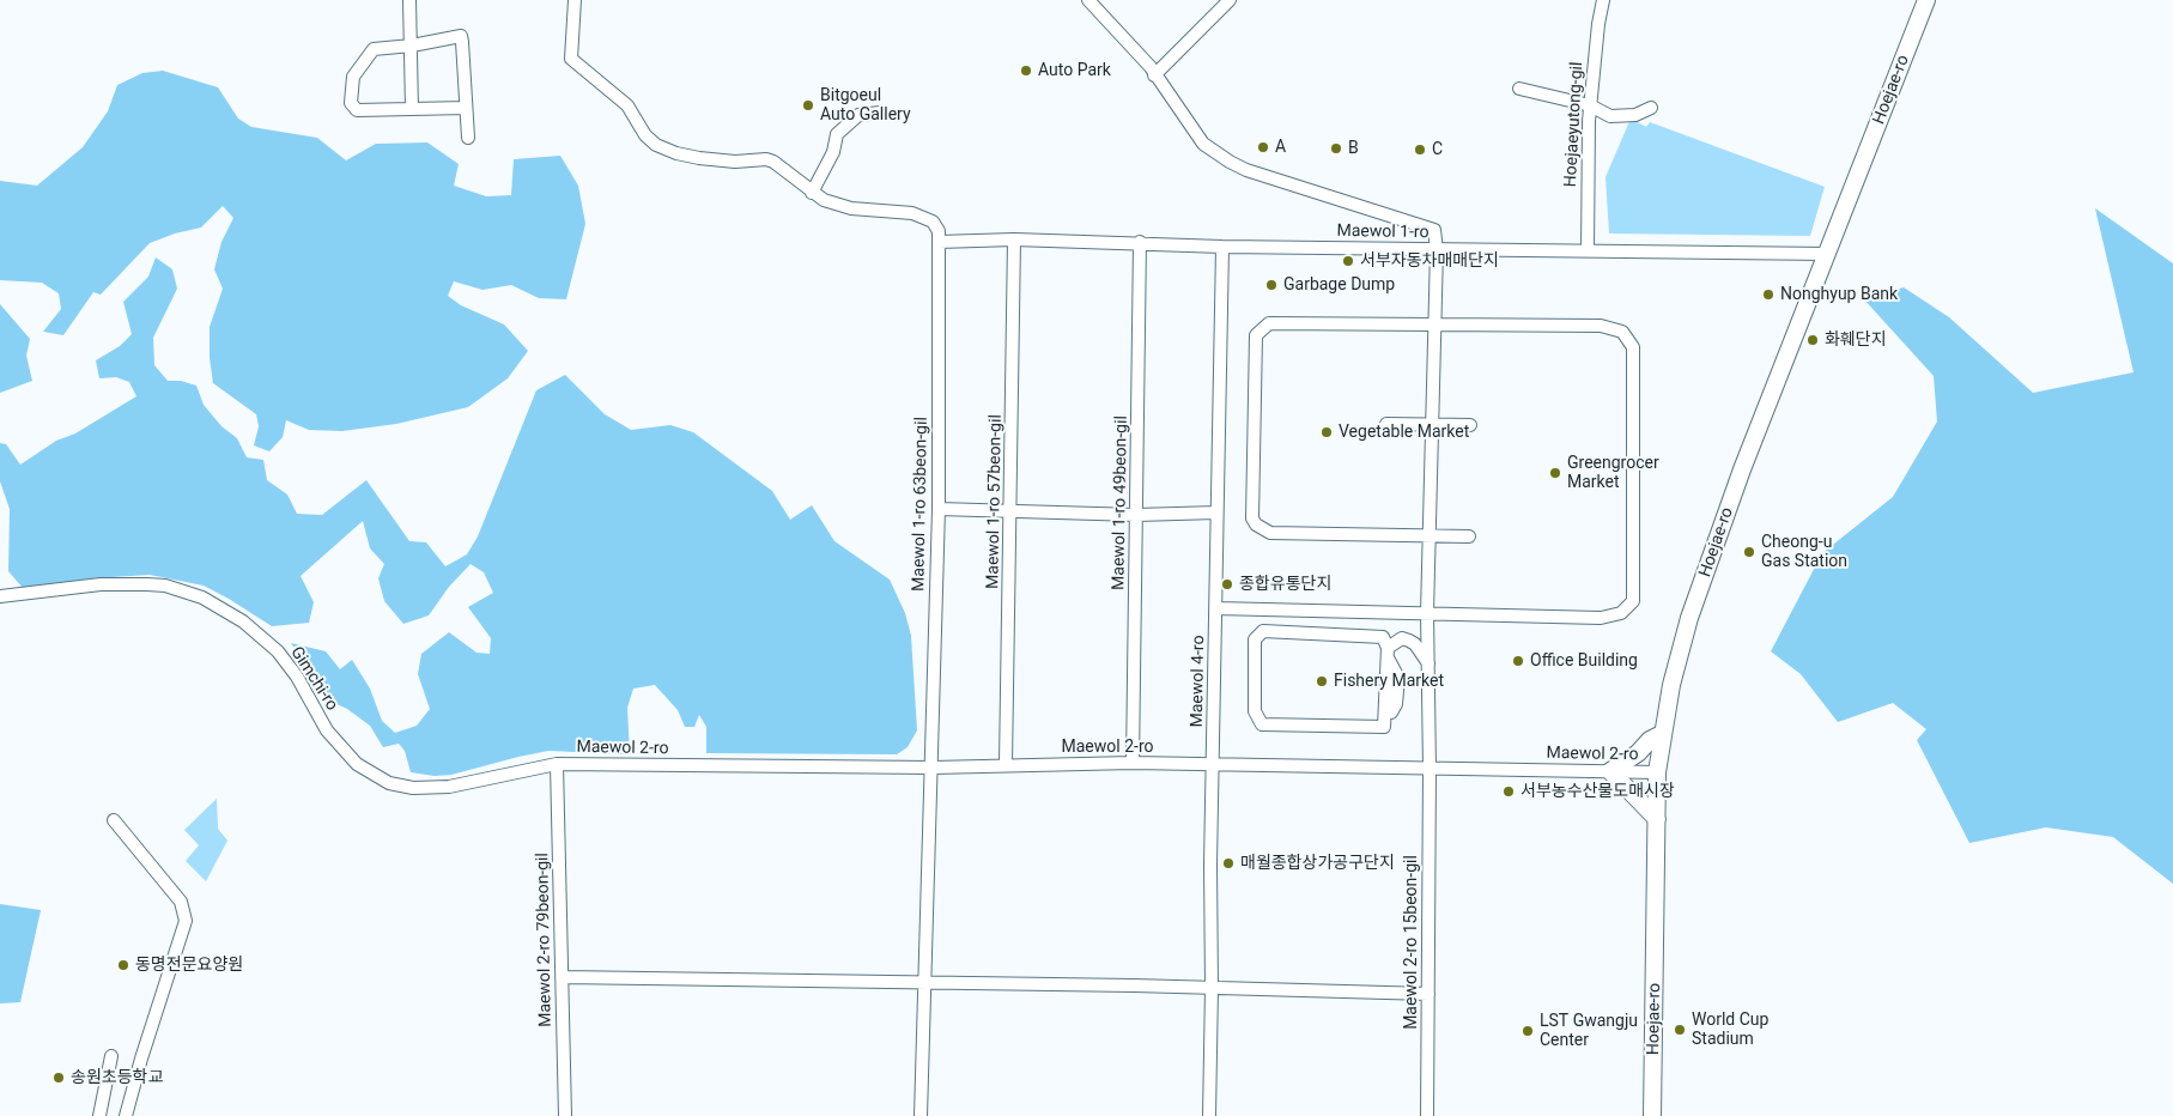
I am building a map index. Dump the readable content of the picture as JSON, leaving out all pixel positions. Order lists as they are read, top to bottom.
{
  "streets": {
    "main road": ["Hoejae-ro"],
    "street": [
      "Hoejaeyutong-gil",
      "Maewol 1-ro",
      "Maewol 1-ro 57beon-gil",
      "Maewol 1-ro 49beon-gil",
      "Maewol 1-ro 63beon-gil",
      "Gimchi-ro",
      "Maewol 4-ro",
      "Maewol 2-ro",
      "Maewol 2-ro 79beon-gil",
      "Maewol 2-ro 15beon-gil"
    ]
  },
  "crossings": [
    ["Hoejae-ro", "Maewol 1-ro"],
    ["Hoejae-ro", "Maewol 2-ro"],
    ["Hoejaeyutong-gil", "Maewol 1-ro"],
    ["Maewol 1-ro", "Maewol 1-ro 57beon-gil"],
    ["Maewol 1-ro", "Maewol 1-ro 49beon-gil"],
    ["Maewol 1-ro", "Maewol 1-ro 63beon-gil"],
    ["Maewol 1-ro", "Maewol 4-ro"],
    ["Maewol 1-ro", "Maewol 2-ro 15beon-gil"],
    ["Maewol 1-ro 57beon-gil", "Maewol 2-ro"],
    ["Maewol 1-ro 49beon-gil", "Maewol 2-ro"],
    ["Maewol 1-ro 63beon-gil", "Maewol 2-ro"],
    ["Gimchi-ro", "Maewol 2-ro"],
    ["Gimchi-ro", "Maewol 2-ro 79beon-gil"],
    ["Maewol 4-ro", "Maewol 2-ro"],
    ["Maewol 2-ro", "Maewol 2-ro 79beon-gil"],
    ["Maewol 2-ro", "Maewol 2-ro 15beon-gil"]
  ],
  "places": [
    "Auto Park",
    "Bitgoeul Auto Gallery",
    "A",
    "B",
    "C",
    "서부자동차매매단지",
    "Garbage Dump",
    "Nonghyup Bank",
    "화훼단지",
    "Vegetable Market",
    "Greengrocer Market",
    "Cheong-u Gas Station",
    "종합유통단지",
    "Office Building",
    "Fishery Market",
    "서부농수산물도매시장",
    "매월종합상가공구단지",
    "동명전문요양원",
    "World Cup Stadium",
    "LST Gwangju Center",
    "송원초등학교"
  ]
}
